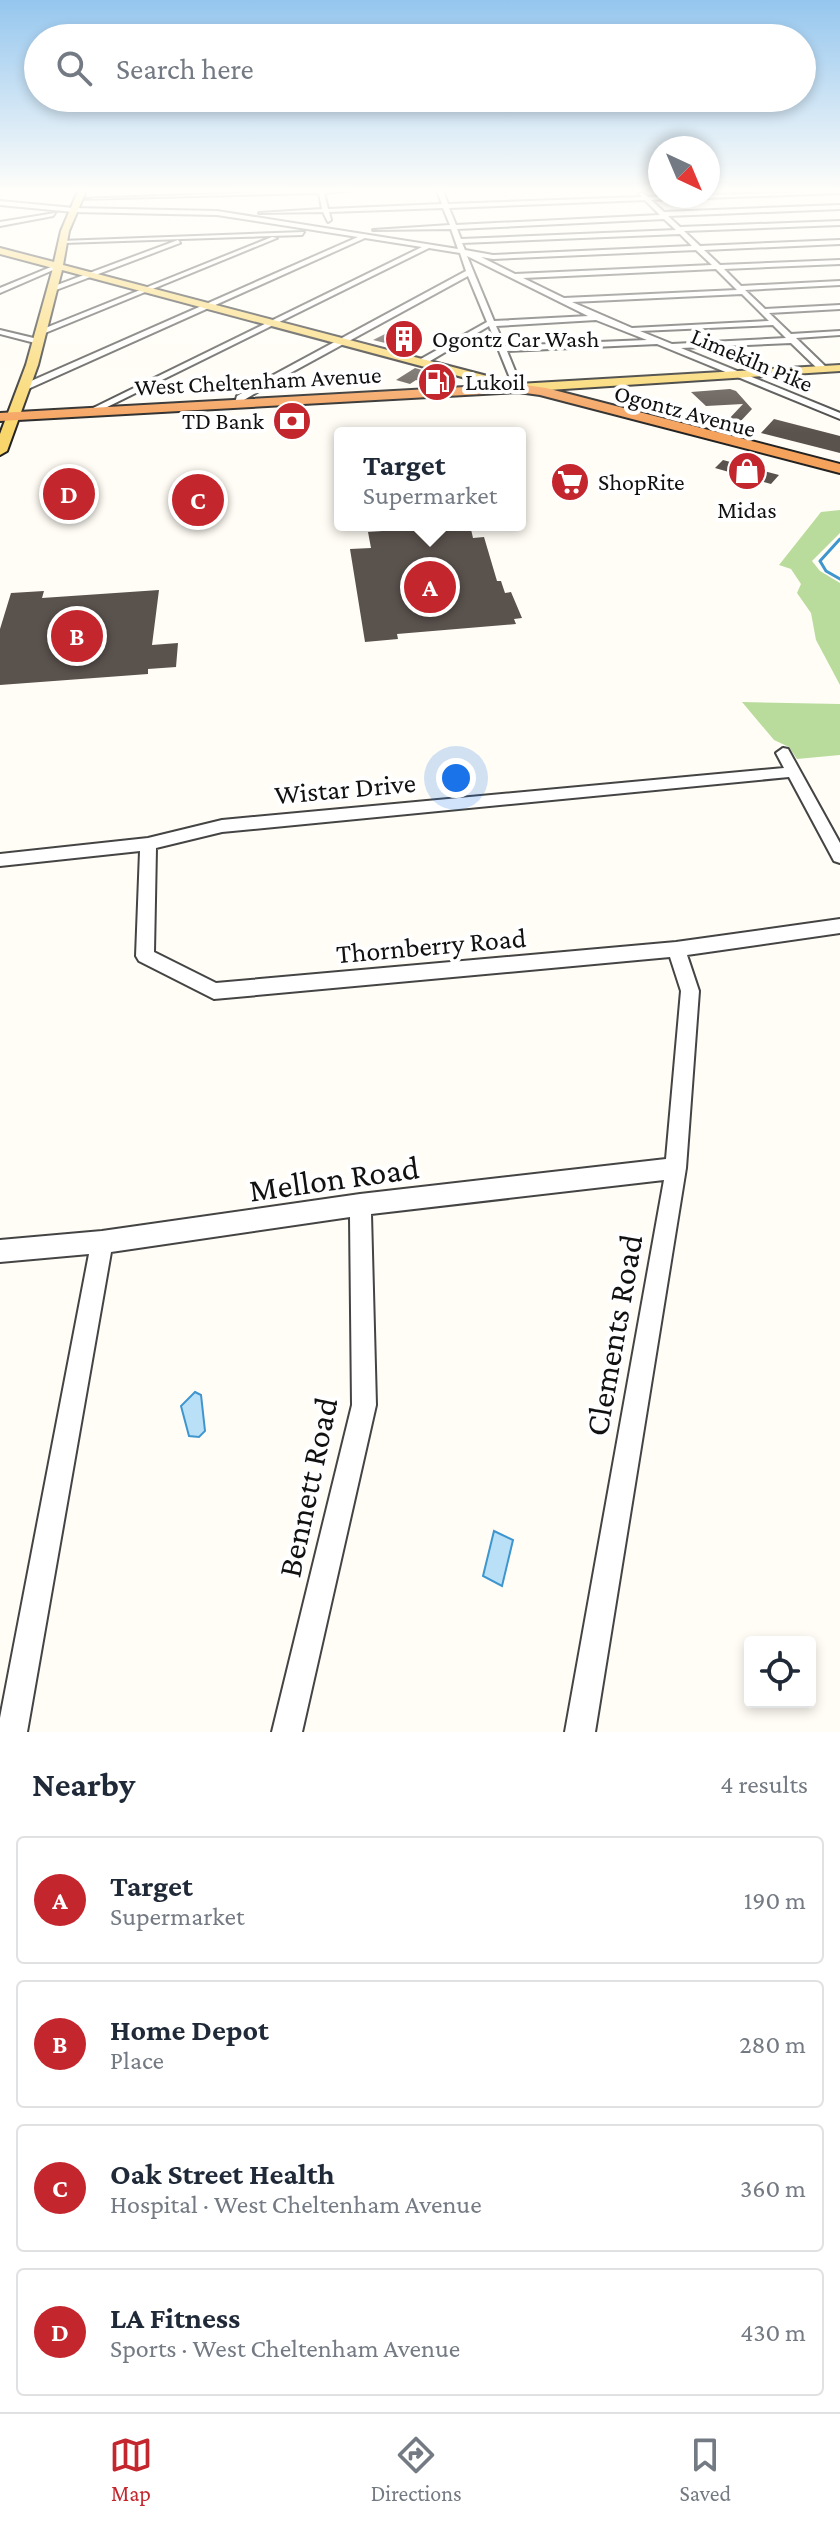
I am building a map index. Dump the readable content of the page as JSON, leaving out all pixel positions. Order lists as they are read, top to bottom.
{
  "streets": {
    "highway": ["West Cheltenham Avenue", "Ogontz Avenue"],
    "street": [
      "Limekiln Pike",
      "Wistar Drive",
      "Thornberry Road",
      "Mellon Road",
      "Clements Road",
      "Bennett Road"
    ]
  },
  "crossings": [
    ["West Cheltenham Avenue", "Ogontz Avenue"],
    ["Wistar Drive", "Thornberry Road"],
    ["Thornberry Road", "Clements Road"],
    ["Mellon Road", "Clements Road"],
    ["Mellon Road", "Bennett Road"]
  ],
  "places": {
    "building": ["Ogontz Car Wash"],
    "fuel station": ["Lukoil"],
    "bank": ["TD Bank"],
    "shop": ["Midas"],
    "supermarket": ["ShopRite"]
  },
  "north": "bottom right",
  "page": {
    "search": "Search here",
    "popup": ["Target", "Supermarket"],
    "pins": [
      "D",
      "C",
      "A",
      "B"
    ],
    "heading": ["Nearby", "4 results"],
    "list": [
      {
        "mark": "A",
        "name": "Target",
        "note": "Supermarket",
        "value": "190 m"
      },
      {
        "mark": "B",
        "name": "Home Depot",
        "note": "Place",
        "value": "280 m"
      },
      {
        "mark": "C",
        "name": "Oak Street Health",
        "note": "Hospital · West Cheltenham Avenue",
        "value": "360 m"
      },
      {
        "mark": "D",
        "name": "LA Fitness",
        "note": "Sports · West Cheltenham Avenue",
        "value": "430 m"
      }
    ],
    "nav": ["Map", "Directions", "Saved"]
  }
}
